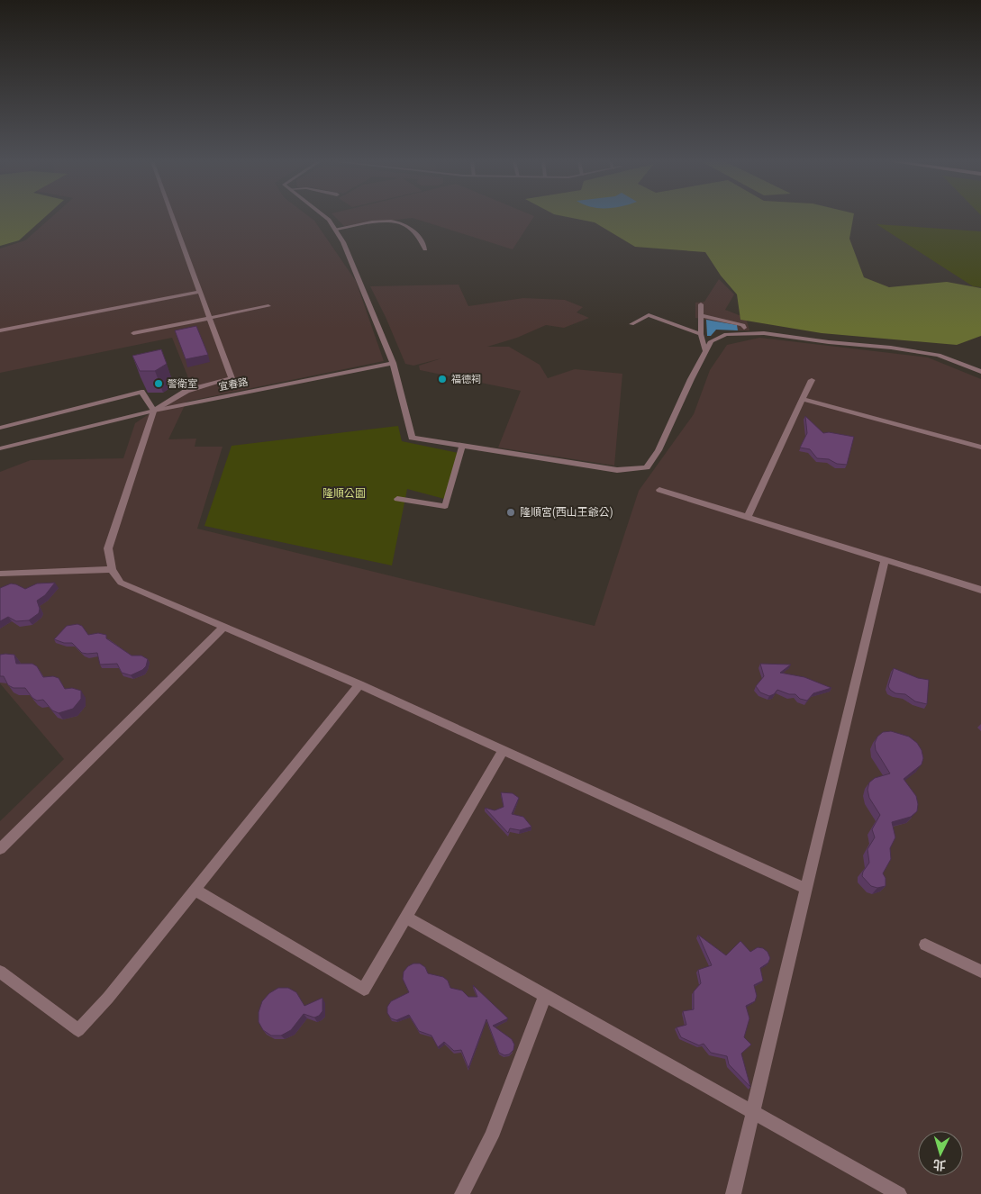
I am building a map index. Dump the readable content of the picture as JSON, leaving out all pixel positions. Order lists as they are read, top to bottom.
{
  "streets": {
    "street": ["宜春路"]
  },
  "parks": ["隆順公園"],
  "places": ["福德祠", "警衛室", "隆順宮(西山王爺公)"],
  "north": "bottom"
}
